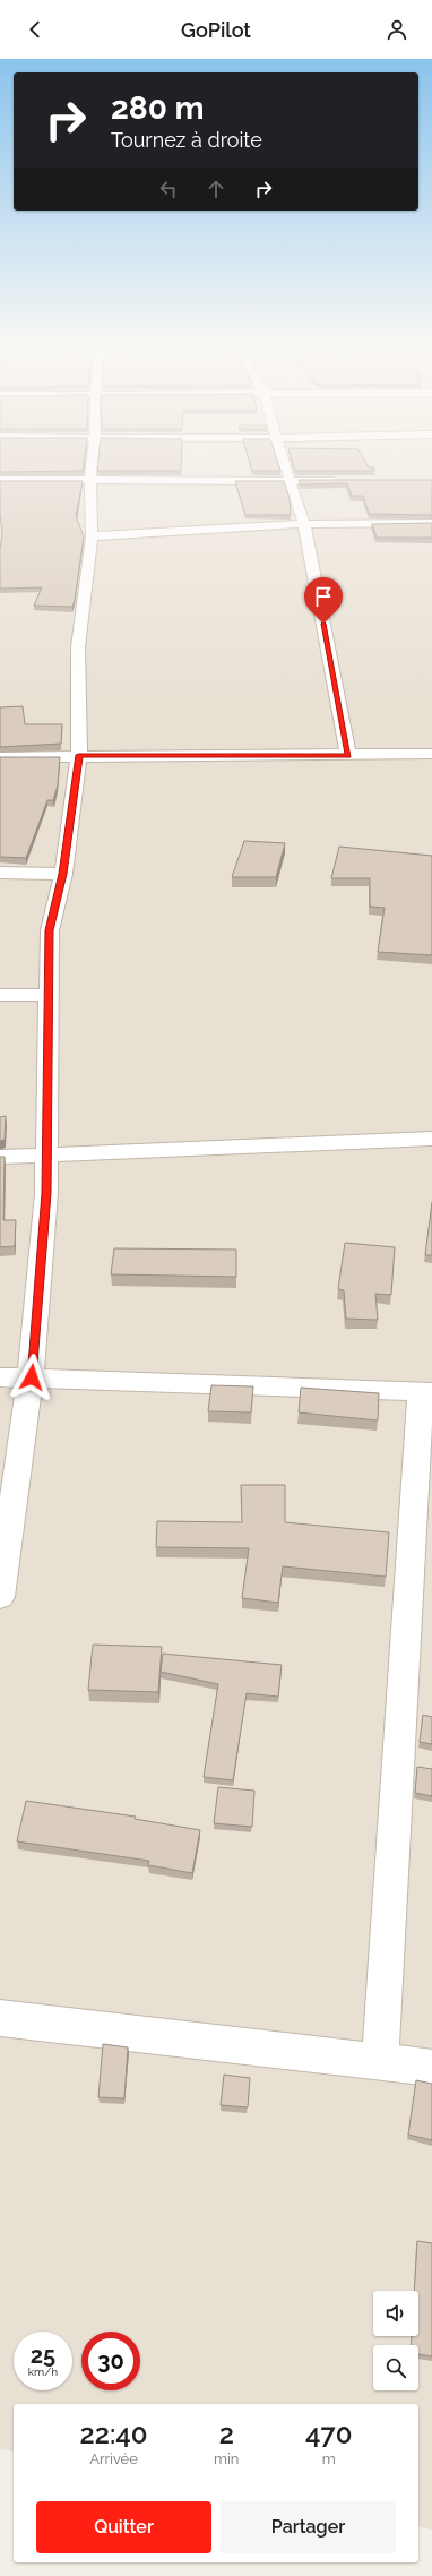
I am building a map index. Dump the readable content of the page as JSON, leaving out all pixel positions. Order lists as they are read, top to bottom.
{
  "page": {
    "header": "GoPilot",
    "turn": ["280 m", "Tournez à droite"],
    "speed": "25 km/h",
    "limit": "30",
    "eta": [
      "22:40",
      "Arrivée",
      "2",
      "min",
      "470",
      "m"
    ],
    "buttons": ["Quitter", "Partager"]
  }
}
